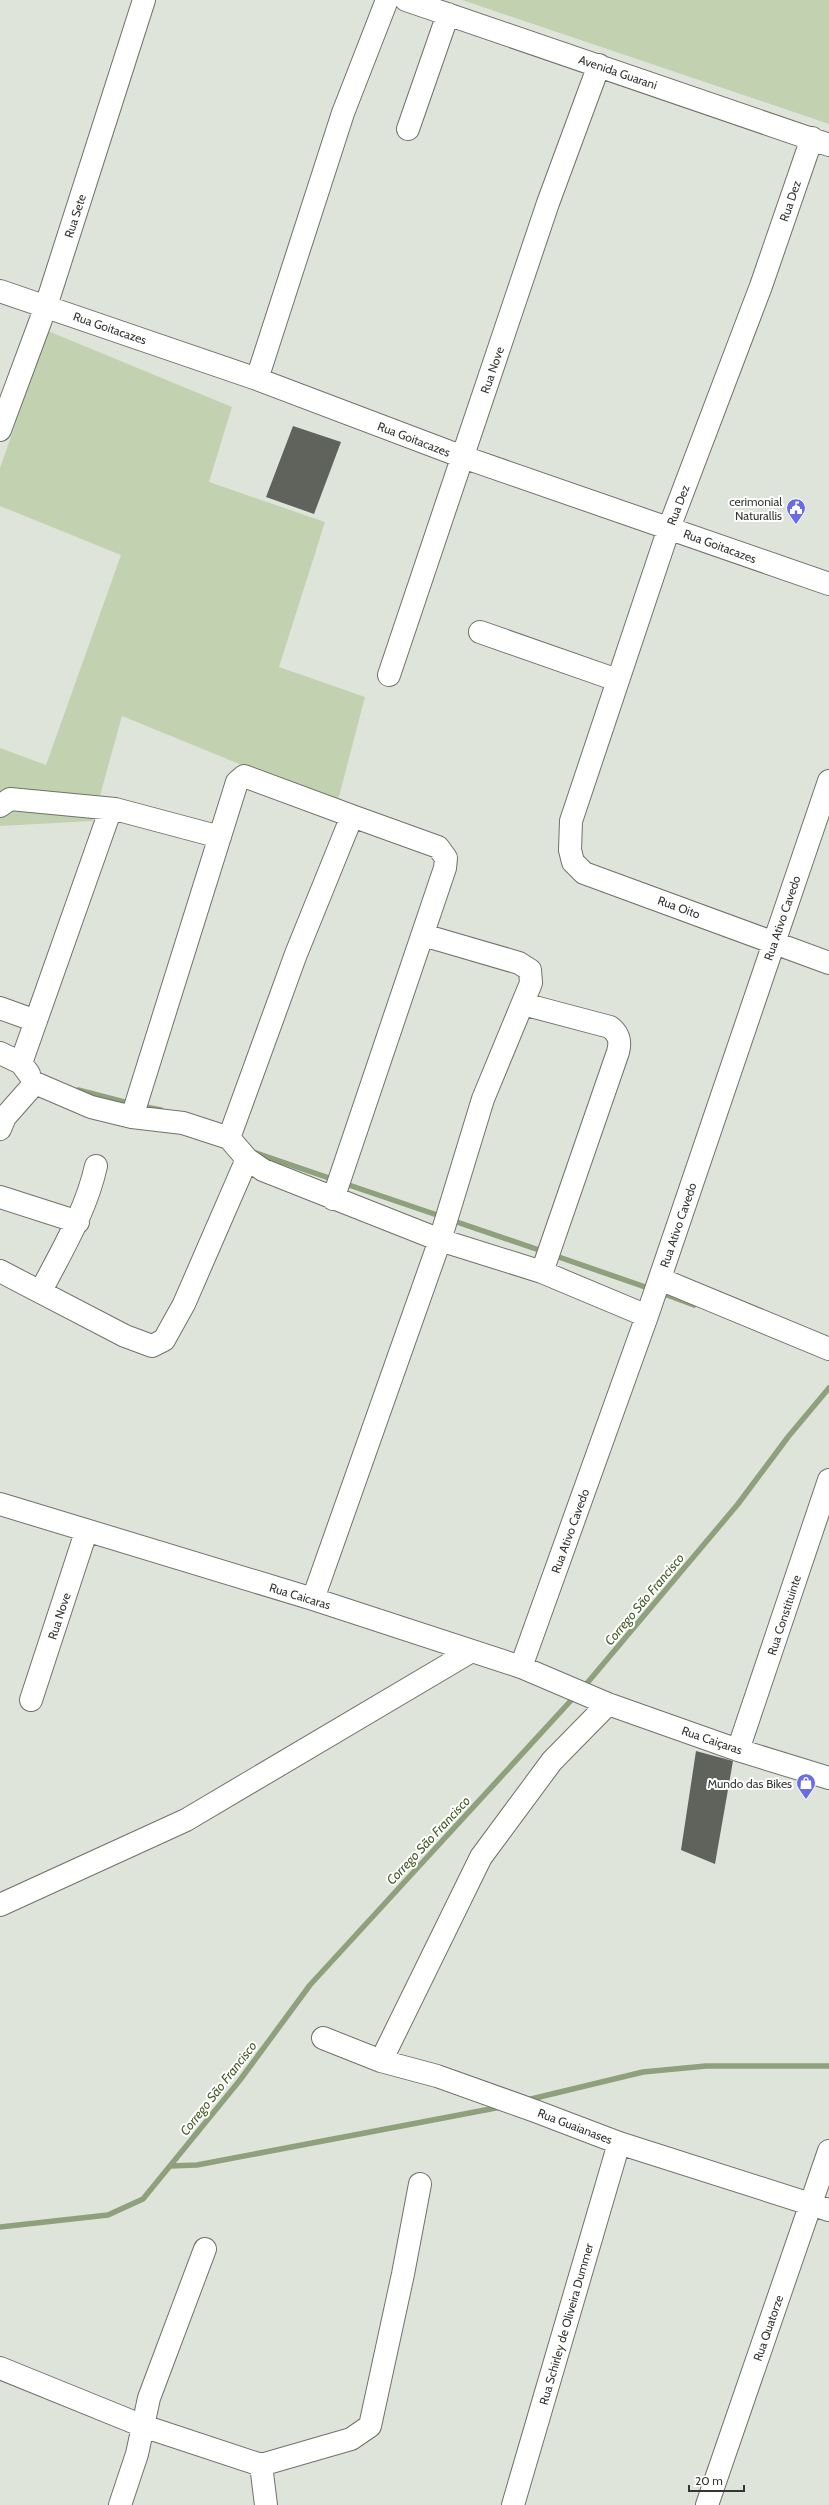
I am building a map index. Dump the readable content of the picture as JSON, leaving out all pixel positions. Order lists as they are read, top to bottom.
{
  "streets": {
    "street": [
      "Avenida Guarani",
      "Rua Dez",
      "Rua Sete",
      "Rua Goitacazes",
      "Rua Nove",
      "Rua Oito",
      "Rua Ativo Cavedo",
      "Rua Caicaras",
      "Rua Constituinte",
      "Rua Caiçaras",
      "Rua Guaianases",
      "Rua Schirley de Oliveira Dummer",
      "Rua Quatorze"
    ]
  },
  "crossings": [
    ["Avenida Guarani", "Rua Dez"],
    ["Avenida Guarani", "Rua Nove"],
    ["Rua Dez", "Rua Goitacazes"],
    ["Rua Dez", "Rua Oito"],
    ["Rua Sete", "Rua Goitacazes"],
    ["Rua Goitacazes", "Rua Nove"],
    ["Rua Nove", "Rua Caicaras"],
    ["Rua Oito", "Rua Ativo Cavedo"],
    ["Rua Ativo Cavedo", "Rua Caicaras"],
    ["Rua Caicaras", "Rua Caiçaras"],
    ["Rua Constituinte", "Rua Caiçaras"],
    ["Rua Guaianases", "Rua Schirley de Oliveira Dummer"],
    ["Rua Guaianases", "Rua Quatorze"]
  ],
  "water": ["Corrego São Francisco"],
  "places": {
    "public building": ["cerimonial Naturallis"],
    "shop": ["Mundo das Bikes"]
  },
  "scale_bar": "20 m"
}
